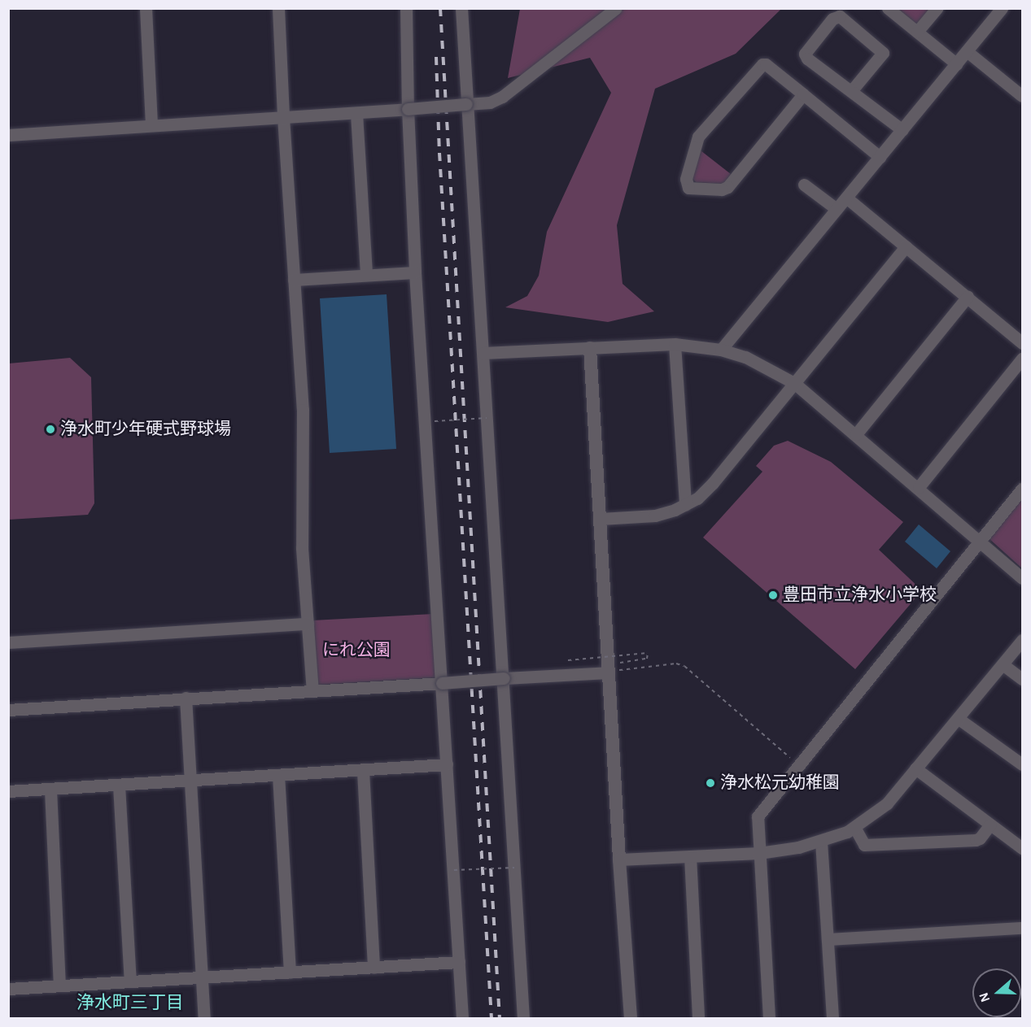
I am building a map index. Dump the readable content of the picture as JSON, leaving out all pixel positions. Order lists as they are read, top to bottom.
{
  "districts": ["浄水町三丁目"],
  "parks": ["にれ公園"],
  "places": ["浄水町少年硬式野球場", "豊田市立浄水小学校", "浄水松元幼稚園"],
  "north": "left"
}
